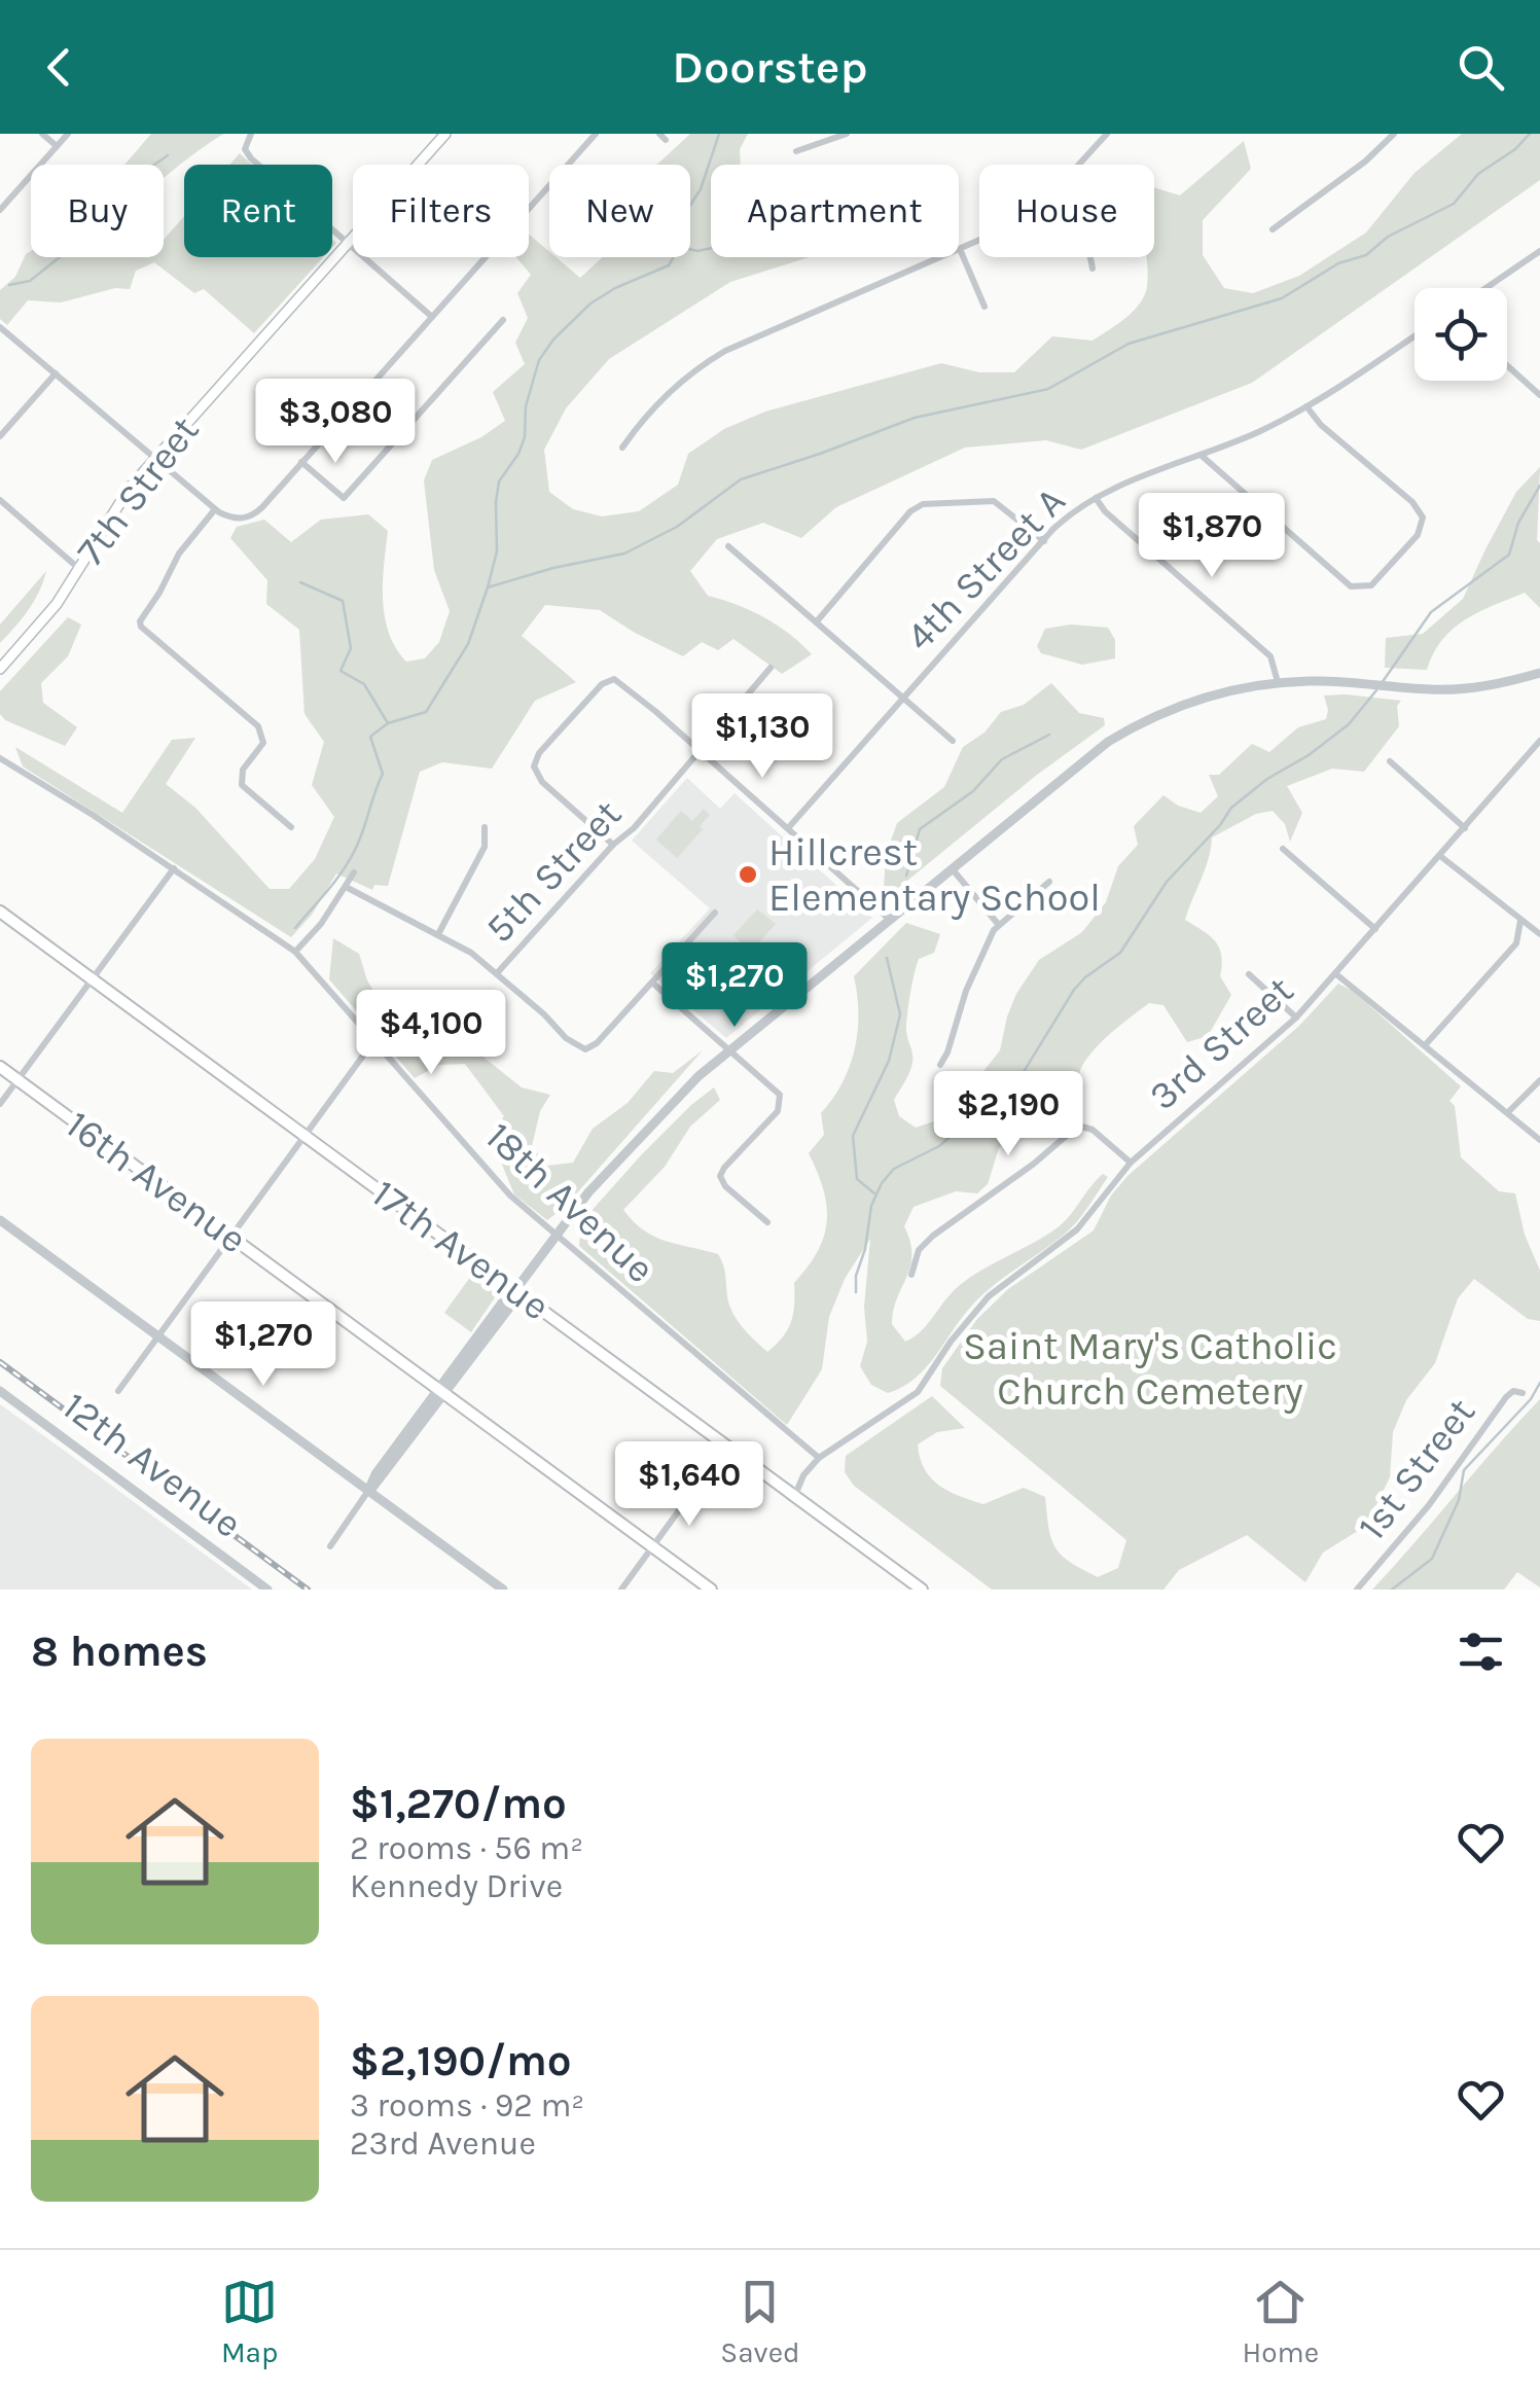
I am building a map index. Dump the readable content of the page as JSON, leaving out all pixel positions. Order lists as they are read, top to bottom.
{
  "streets": {
    "main road": ["7th Street", "16th Avenue", "17th Avenue"],
    "street": [
      "4th Street A",
      "5th Street",
      "3rd Street",
      "18th Avenue",
      "12th Avenue",
      "1st Street"
    ]
  },
  "crossings": [
    ["3rd Street", "18th Avenue"],
    ["3rd Street", "17th Avenue"]
  ],
  "parks": ["Saint Mary's Catholic Church Cemetery"],
  "places": ["Hillcrest Elementary School"],
  "page": {
    "header": "Doorstep",
    "chip": [
      "Buy",
      "Rent",
      "Filters",
      "New",
      "Apartment",
      "House"
    ],
    "price": [
      "$3,080",
      "$1,870",
      "$1,130",
      "$1,270",
      "$4,100",
      "$2,190",
      "$1,270",
      "$1,640"
    ],
    "heading": "8 homes",
    "list": [
      {
        "name": "$1,270/mo",
        "note": "2 rooms · 56 m² · Kennedy Drive"
      },
      {
        "name": "$2,190/mo",
        "note": "3 rooms · 92 m² · 23rd Avenue"
      }
    ],
    "tabs": ["Map", "Saved", "Home"]
  }
}
